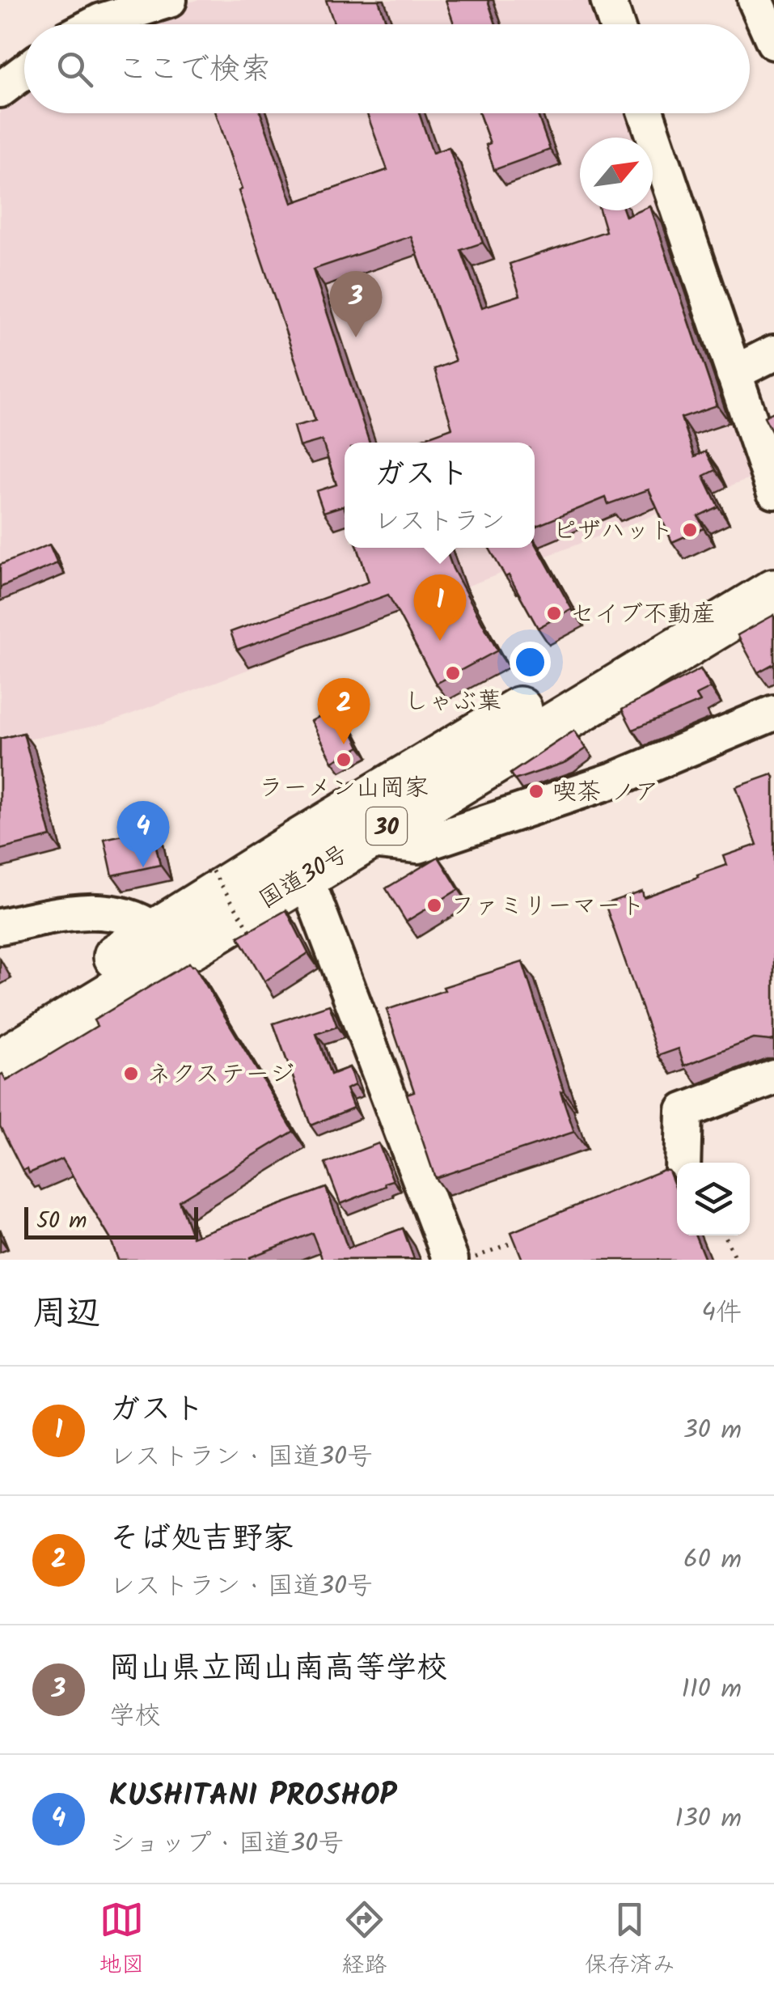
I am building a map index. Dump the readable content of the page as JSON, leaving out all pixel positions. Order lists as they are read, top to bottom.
{
  "streets": {
    "highway": ["30", "国道30号"]
  },
  "places": [
    "ピザハット",
    "セイブ不動産",
    "しゃぶ葉",
    "ラーメン山岡家",
    "喫茶 ノア",
    "ファミリーマート",
    "ネクステージ"
  ],
  "scale_bar": "50 m",
  "north": "top right",
  "page": {
    "search": "ここで検索",
    "pins": [
      "3",
      "1",
      "2",
      "4"
    ],
    "popup": ["ガスト", "レストラン"],
    "scale": "50 m",
    "heading": ["周辺", "4件"],
    "list": [
      {
        "mark": "1",
        "name": "ガスト",
        "note": "レストラン · 国道30号",
        "value": "30 m"
      },
      {
        "mark": "2",
        "name": "そば処吉野家",
        "note": "レストラン · 国道30号",
        "value": "60 m"
      },
      {
        "mark": "3",
        "name": "岡山県立岡山南高等学校",
        "note": "学校",
        "value": "110 m"
      },
      {
        "mark": "4",
        "name": "KUSHITANI PROSHOP",
        "note": "ショップ · 国道30号",
        "value": "130 m"
      }
    ],
    "nav": ["地図", "経路", "保存済み"]
  }
}
